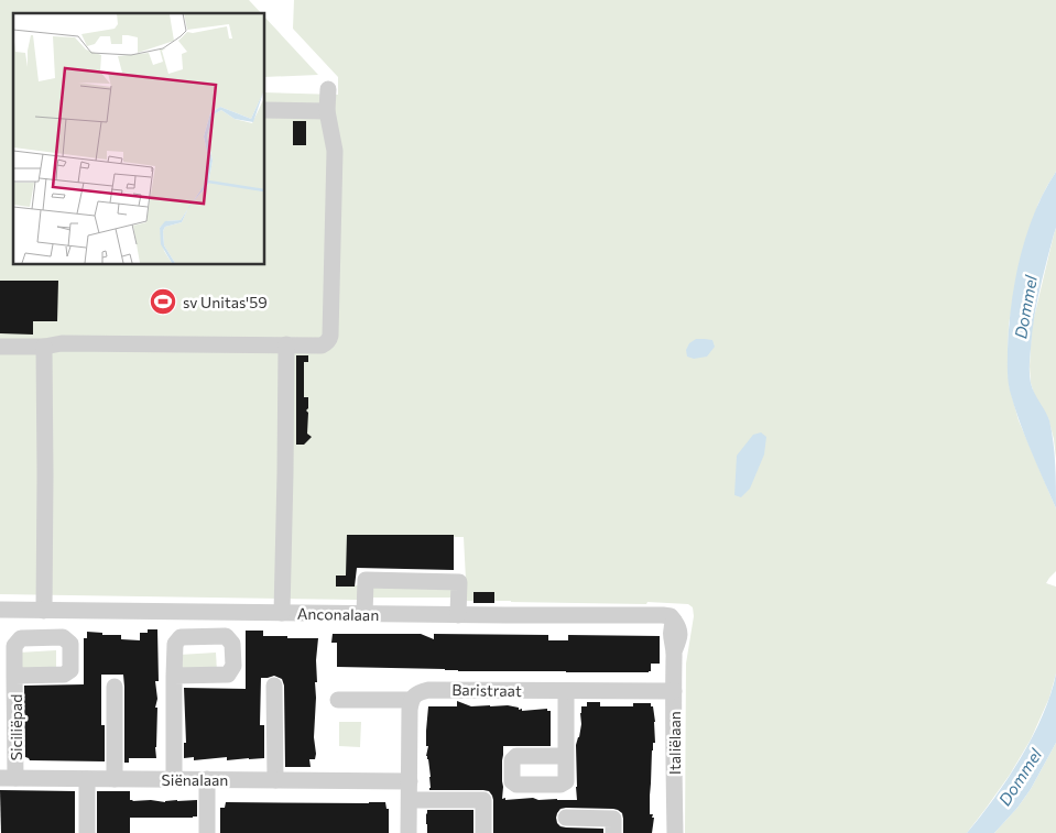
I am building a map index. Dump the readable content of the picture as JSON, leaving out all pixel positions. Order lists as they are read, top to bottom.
{
  "streets": {
    "street": [
      "Anconalaan",
      "Baristraat",
      "Siciliëpad",
      "Italiëlaan",
      "Siënalaan"
    ]
  },
  "crossings": [
    ["Anconalaan", "Italiëlaan"],
    ["Baristraat", "Italiëlaan"],
    ["Siciliëpad", "Siënalaan"]
  ],
  "water": ["Dommel"],
  "places": {
    "sports": ["sv Unitas'59"]
  }
}
